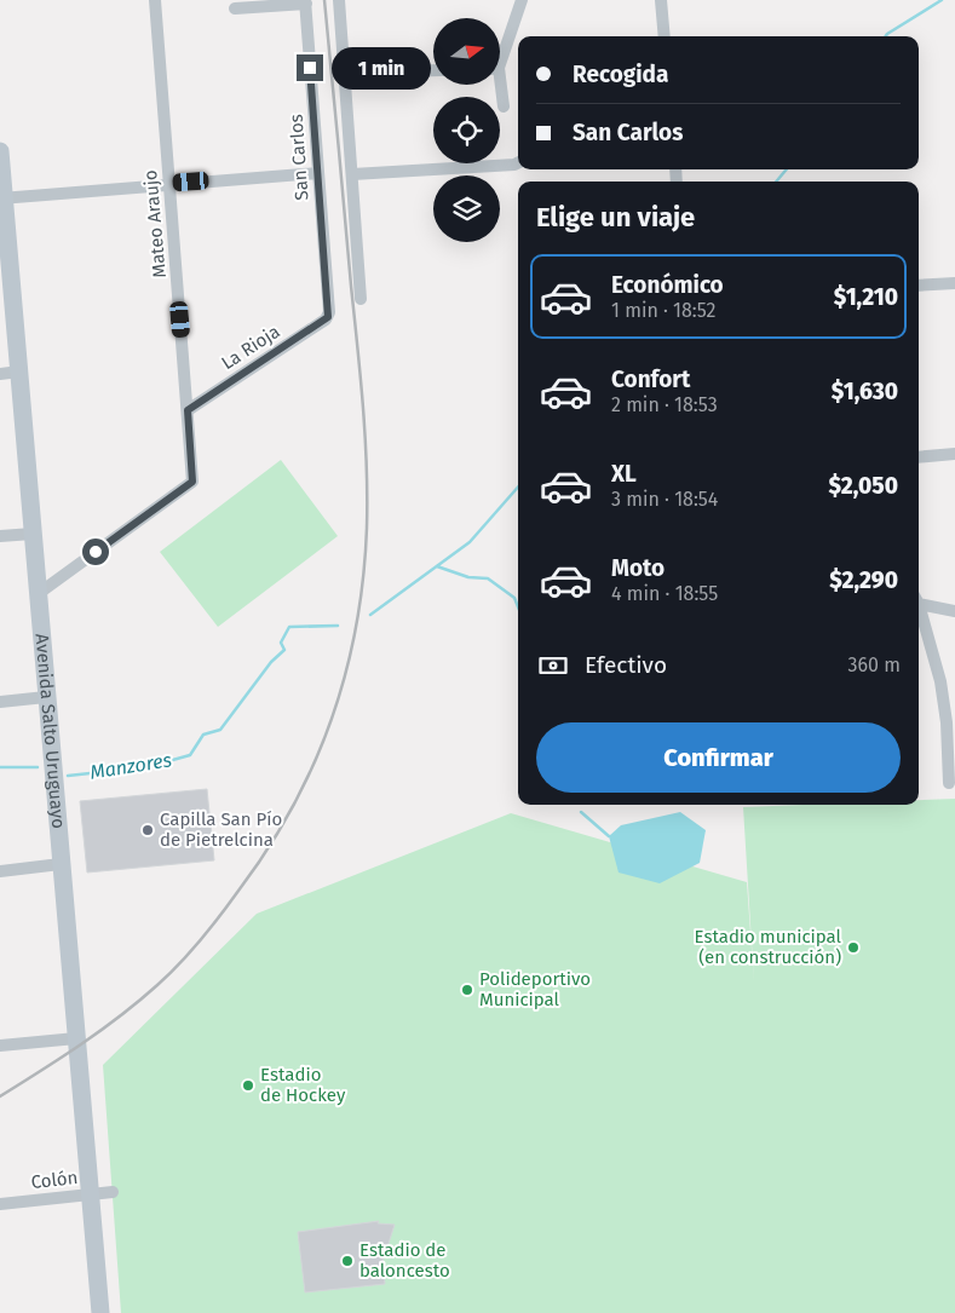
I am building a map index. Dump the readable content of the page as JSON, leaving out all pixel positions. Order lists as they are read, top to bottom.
{
  "streets": {
    "main road": ["Avenida Salto Uruguayo"],
    "street": [
      "San Carlos",
      "Mateo Araujo",
      "La Rioja",
      "Colón"
    ]
  },
  "crossings": [
    ["San Carlos", "La Rioja"],
    ["Mateo Araujo", "La Rioja"],
    ["Mateo Araujo", "Avenida Salto Uruguayo"],
    ["Avenida Salto Uruguayo", "Colón"]
  ],
  "water": ["Manzores"],
  "places": [
    "Capilla San Pío de Pietrelcina",
    "Estadio municipal (en construcción)",
    "Polideportivo Municipal",
    "Estadio de Hockey",
    "Estadio de baloncesto"
  ],
  "north": "right",
  "page": {
    "banner": ["Recogida", "San Carlos"],
    "bubble": "1 min",
    "heading": "Elige un viaje",
    "list": [
      {
        "name": "Económico",
        "note": "1 min · 18:52",
        "value": "$1,210"
      },
      {
        "name": "Confort",
        "note": "2 min · 18:53",
        "value": "$1,630"
      },
      {
        "name": "XL",
        "note": "3 min · 18:54",
        "value": "$2,050"
      },
      {
        "name": "Moto",
        "note": "4 min · 18:55",
        "value": "$2,290"
      }
    ],
    "pay": ["Efectivo", "360 m"],
    "buttons": "Confirmar"
  }
}
